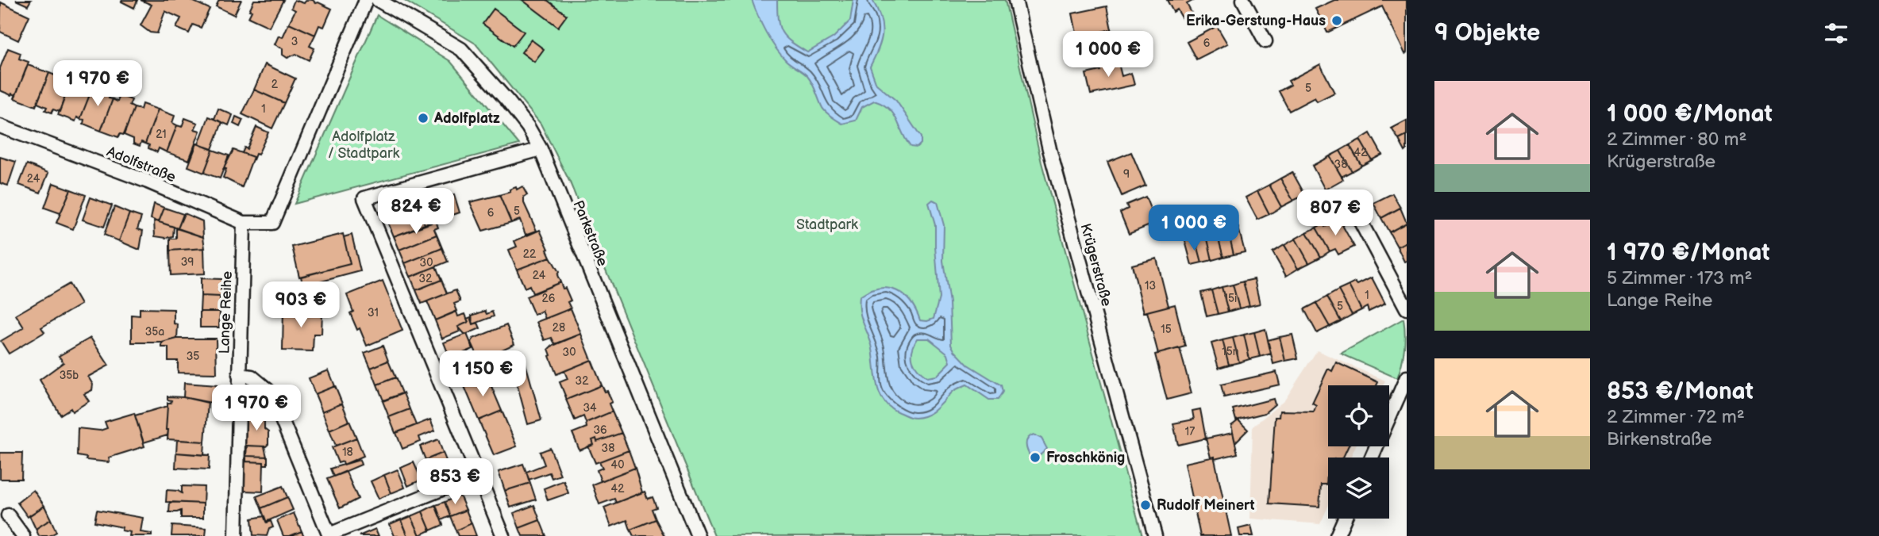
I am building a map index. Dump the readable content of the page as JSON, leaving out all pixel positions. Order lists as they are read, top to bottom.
{
  "streets": {
    "street": [
      "Adolfstraße",
      "Parkstraße",
      "Krügerstraße",
      "Lange Reihe"
    ]
  },
  "crossings": [
    ["Adolfstraße", "Lange Reihe"]
  ],
  "parks": ["Adolfplatz / Stadtpark", "Stadtpark"],
  "places": [
    "Erika-Gerstung-Haus",
    "Adolfplatz",
    "Froschkönig",
    "Rudolf Meinert"
  ],
  "house_numbers": [
    "3",
    "6",
    "2",
    "5",
    "1",
    "21",
    "42",
    "38",
    "9",
    "24",
    "5",
    "6",
    "22",
    "39",
    "30",
    "24",
    "32",
    "13",
    "1",
    "26",
    "15i",
    "5",
    "31",
    "28",
    "15",
    "35a",
    "15n",
    "30",
    "35",
    "35b",
    "32",
    "34",
    "36",
    "17",
    "38",
    "18",
    "40",
    "42"
  ],
  "page": {
    "heading": "9 Objekte",
    "price": [
      "1 000 €",
      "1 970 €",
      "824 €",
      "807 €",
      "1 000 €",
      "903 €",
      "1 150 €",
      "1 970 €",
      "853 €"
    ],
    "list": [
      {
        "name": "1 000 €/Monat",
        "note": "2 Zimmer · 80 m² · Krügerstraße"
      },
      {
        "name": "1 970 €/Monat",
        "note": "5 Zimmer · 173 m² · Lange Reihe"
      },
      {
        "name": "853 €/Monat",
        "note": "2 Zimmer · 72 m² · Birkenstraße"
      }
    ]
  }
}
